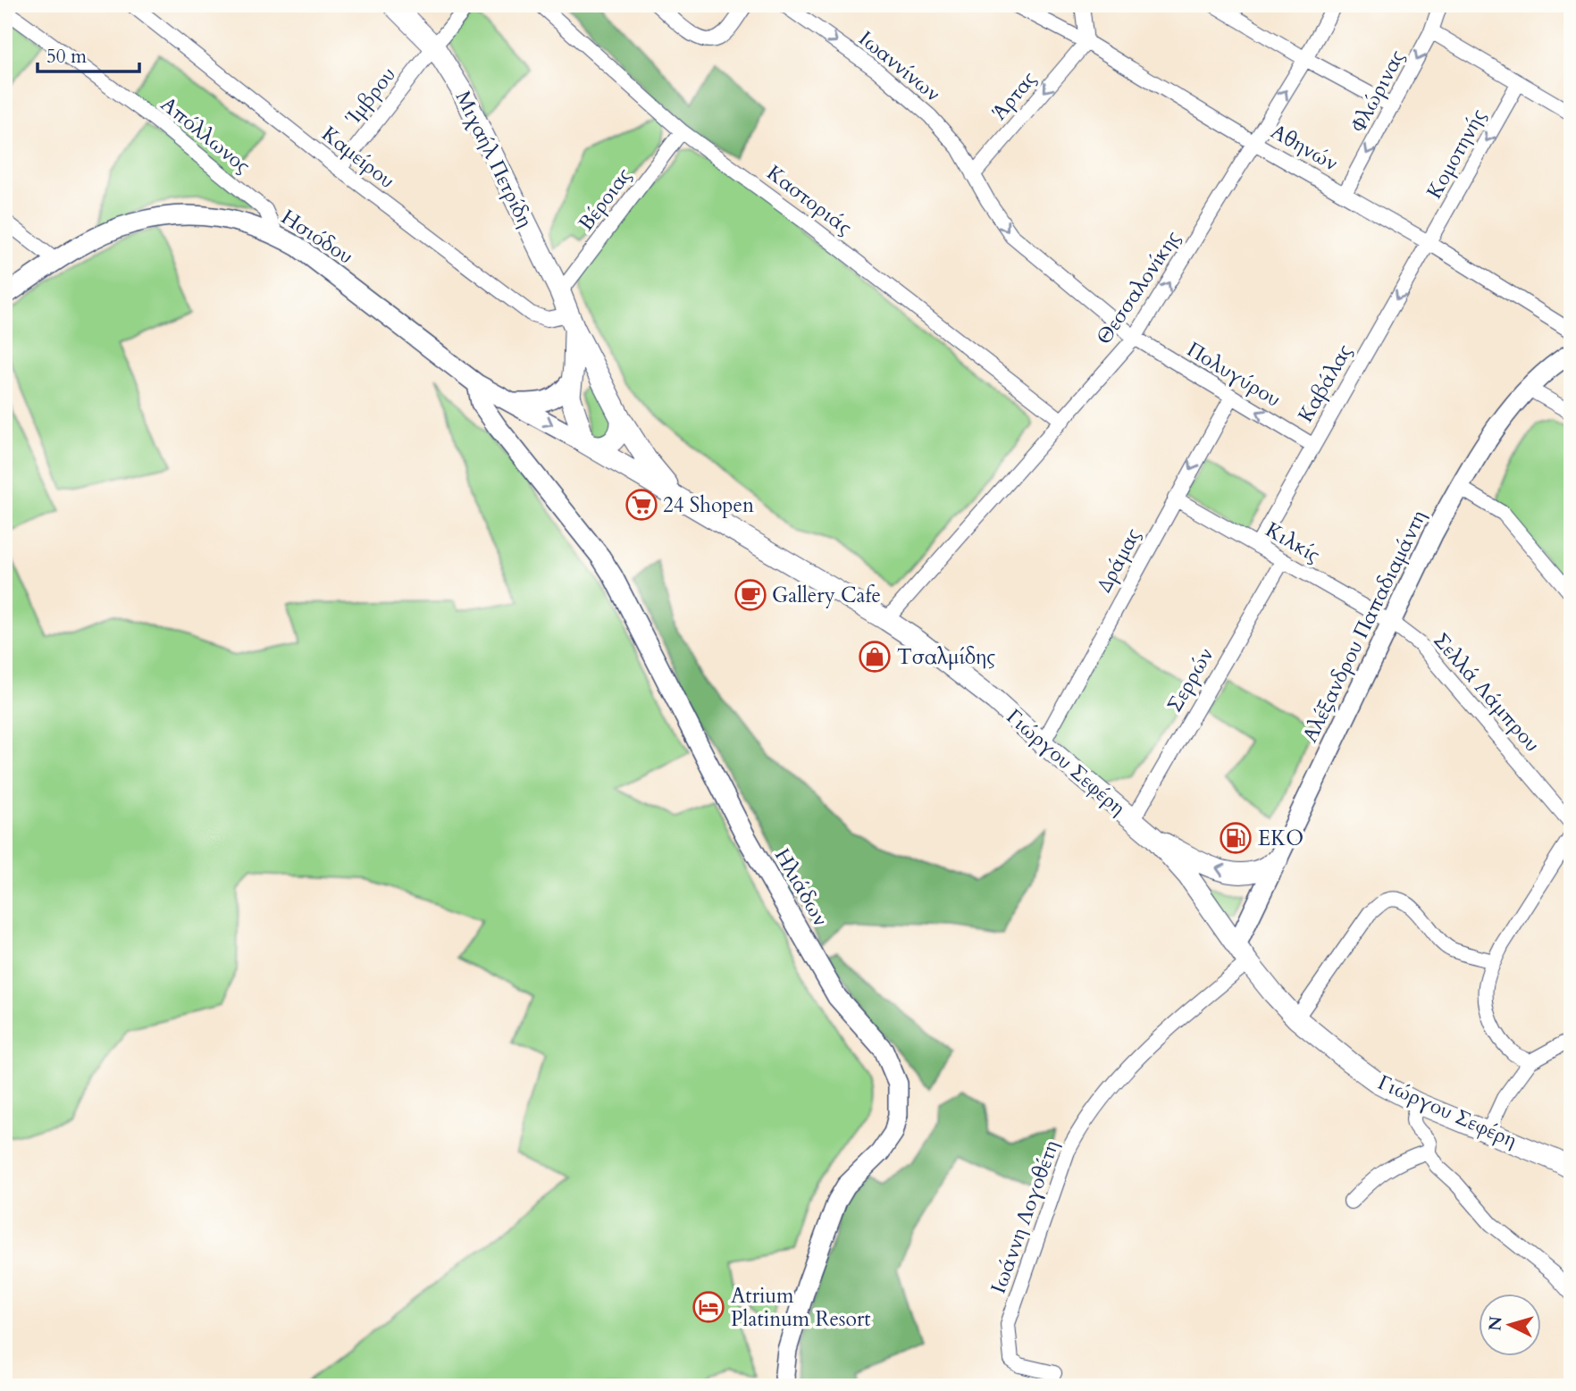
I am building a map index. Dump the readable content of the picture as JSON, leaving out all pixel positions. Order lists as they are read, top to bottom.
{
  "streets": {
    "main road": ["Μιχαήλ Πετρίδη", "Γιώργου Σεφέρη"],
    "street": [
      "Ιωαννίνων",
      "Φλώρινας",
      "Ίμβρου",
      "Άρτας",
      "Απόλλωνος",
      "Αθηνών",
      "Κομοτηνής",
      "Καμείρου",
      "Βέροιας",
      "Καστοριάς",
      "Ησιόδου",
      "Θεσσαλονίκης",
      "Πολυγύρου",
      "Καβάλας",
      "Κιλκίς",
      "Δράμας",
      "Αλέξανδρου Παπαδιαμάντη",
      "Σερρών",
      "Σελλά Λάμπρου",
      "Ηλιάδων",
      "Ιωάννη Λογοθέτη"
    ]
  },
  "crossings": [
    ["Ιωαννίνων", "Άρτας"],
    ["Ιωαννίνων", "Θεσσαλονίκης"],
    ["Ιωαννίνων", "Πολυγύρου"],
    ["Φλώρινας", "Αθηνών"],
    ["Ίμβρου", "Καμείρου"],
    ["Ίμβρου", "Μιχαήλ Πετρίδη"],
    ["Άρτας", "Αθηνών"],
    ["Απόλλωνος", "Ησιόδου"],
    ["Αθηνών", "Κομοτηνής"],
    ["Αθηνών", "Θεσσαλονίκης"],
    ["Αθηνών", "Καβάλας"],
    ["Κομοτηνής", "Καβάλας"],
    ["Καμείρου", "Μιχαήλ Πετρίδη"],
    ["Μιχαήλ Πετρίδη", "Βέροιας"],
    ["Μιχαήλ Πετρίδη", "Γιώργου Σεφέρη"],
    ["Βέροιας", "Καστοριάς"],
    ["Καστοριάς", "Θεσσαλονίκης"],
    ["Ησιόδου", "Γιώργου Σεφέρη"],
    ["Ησιόδου", "Ηλιάδων"],
    ["Θεσσαλονίκης", "Πολυγύρου"],
    ["Θεσσαλονίκης", "Γιώργου Σεφέρη"],
    ["Πολυγύρου", "Καβάλας"],
    ["Πολυγύρου", "Δράμας"],
    ["Καβάλας", "Κιλκίς"],
    ["Κιλκίς", "Δράμας"],
    ["Κιλκίς", "Αλέξανδρου Παπαδιαμάντη"],
    ["Κιλκίς", "Σερρών"],
    ["Κιλκίς", "Σελλά Λάμπρου"],
    ["Δράμας", "Γιώργου Σεφέρη"],
    ["Αλέξανδρου Παπαδιαμάντη", "Σελλά Λάμπρου"],
    ["Αλέξανδρου Παπαδιαμάντη", "Γιώργου Σεφέρη"],
    ["Αλέξανδρου Παπαδιαμάντη", "Ιωάννη Λογοθέτη"],
    ["Σερρών", "Γιώργου Σεφέρη"],
    ["Γιώργου Σεφέρη", "Ιωάννη Λογοθέτη"]
  ],
  "one_way": [
    "Ιωαννίνων",
    "Φλώρινας",
    "Άρτας",
    "Κομοτηνής",
    "Θεσσαλονίκης",
    "Πολυγύρου",
    "Καβάλας"
  ],
  "places": {
    "supermarket": ["24 Shopen"],
    "cafe": ["Gallery Cafe"],
    "shop": ["Τσαλμίδης"],
    "fuel station": ["EKO"],
    "hotel": ["Atrium Platinum Resort"]
  },
  "scale_bar": "50 m",
  "north": "left"
}
